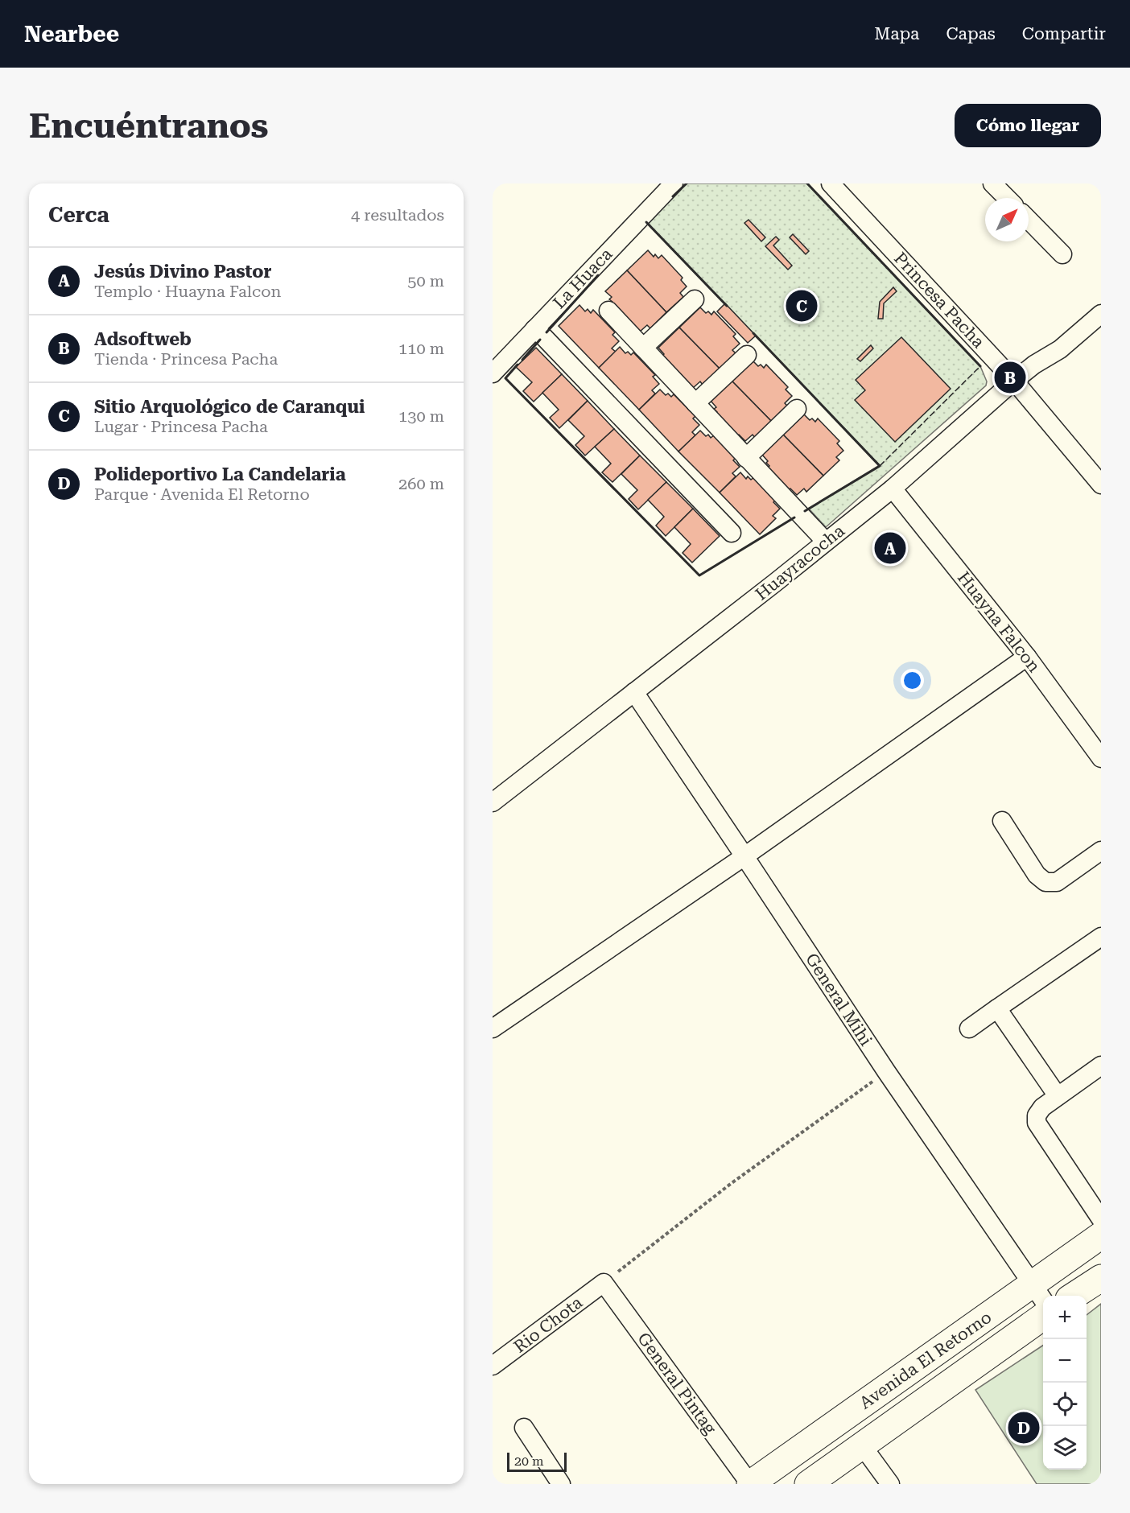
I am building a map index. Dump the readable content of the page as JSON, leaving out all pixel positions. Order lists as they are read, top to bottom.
{
  "streets": {
    "main road": ["Avenida El Retorno"],
    "street": [
      "La Huaca",
      "Princesa Pacha",
      "Huayracocha",
      "Huayna Falcon",
      "General Mihi",
      "Rio Chota",
      "General Pintag"
    ]
  },
  "crossings": [
    ["Princesa Pacha", "Huayracocha"],
    ["Huayracocha", "Huayna Falcon"],
    ["Huayracocha", "General Mihi"],
    ["General Mihi", "Avenida El Retorno"],
    ["Rio Chota", "General Pintag"],
    ["Avenida El Retorno", "General Pintag"]
  ],
  "scale_bar": "20 m",
  "north": "top right",
  "page": {
    "header": "Nearbee",
    "nav": ["Mapa", "Capas", "Compartir"],
    "buttons": "Cómo llegar",
    "title": "Encuéntranos",
    "heading": ["Cerca", "4 resultados"],
    "list": [
      {
        "mark": "A",
        "name": "Jesús Divino Pastor",
        "note": "Templo · Huayna Falcon",
        "value": "50 m"
      },
      {
        "mark": "B",
        "name": "Adsoftweb",
        "note": "Tienda · Princesa Pacha",
        "value": "110 m"
      },
      {
        "mark": "C",
        "name": "Sitio Arquológico de Caranqui",
        "note": "Lugar · Princesa Pacha",
        "value": "130 m"
      },
      {
        "mark": "D",
        "name": "Polideportivo La Candelaria",
        "note": "Parque · Avenida El Retorno",
        "value": "260 m"
      }
    ],
    "pins": [
      "C",
      "B",
      "A",
      "D"
    ],
    "map_buttons": ["+", "−"],
    "scale": "20 m"
  }
}
